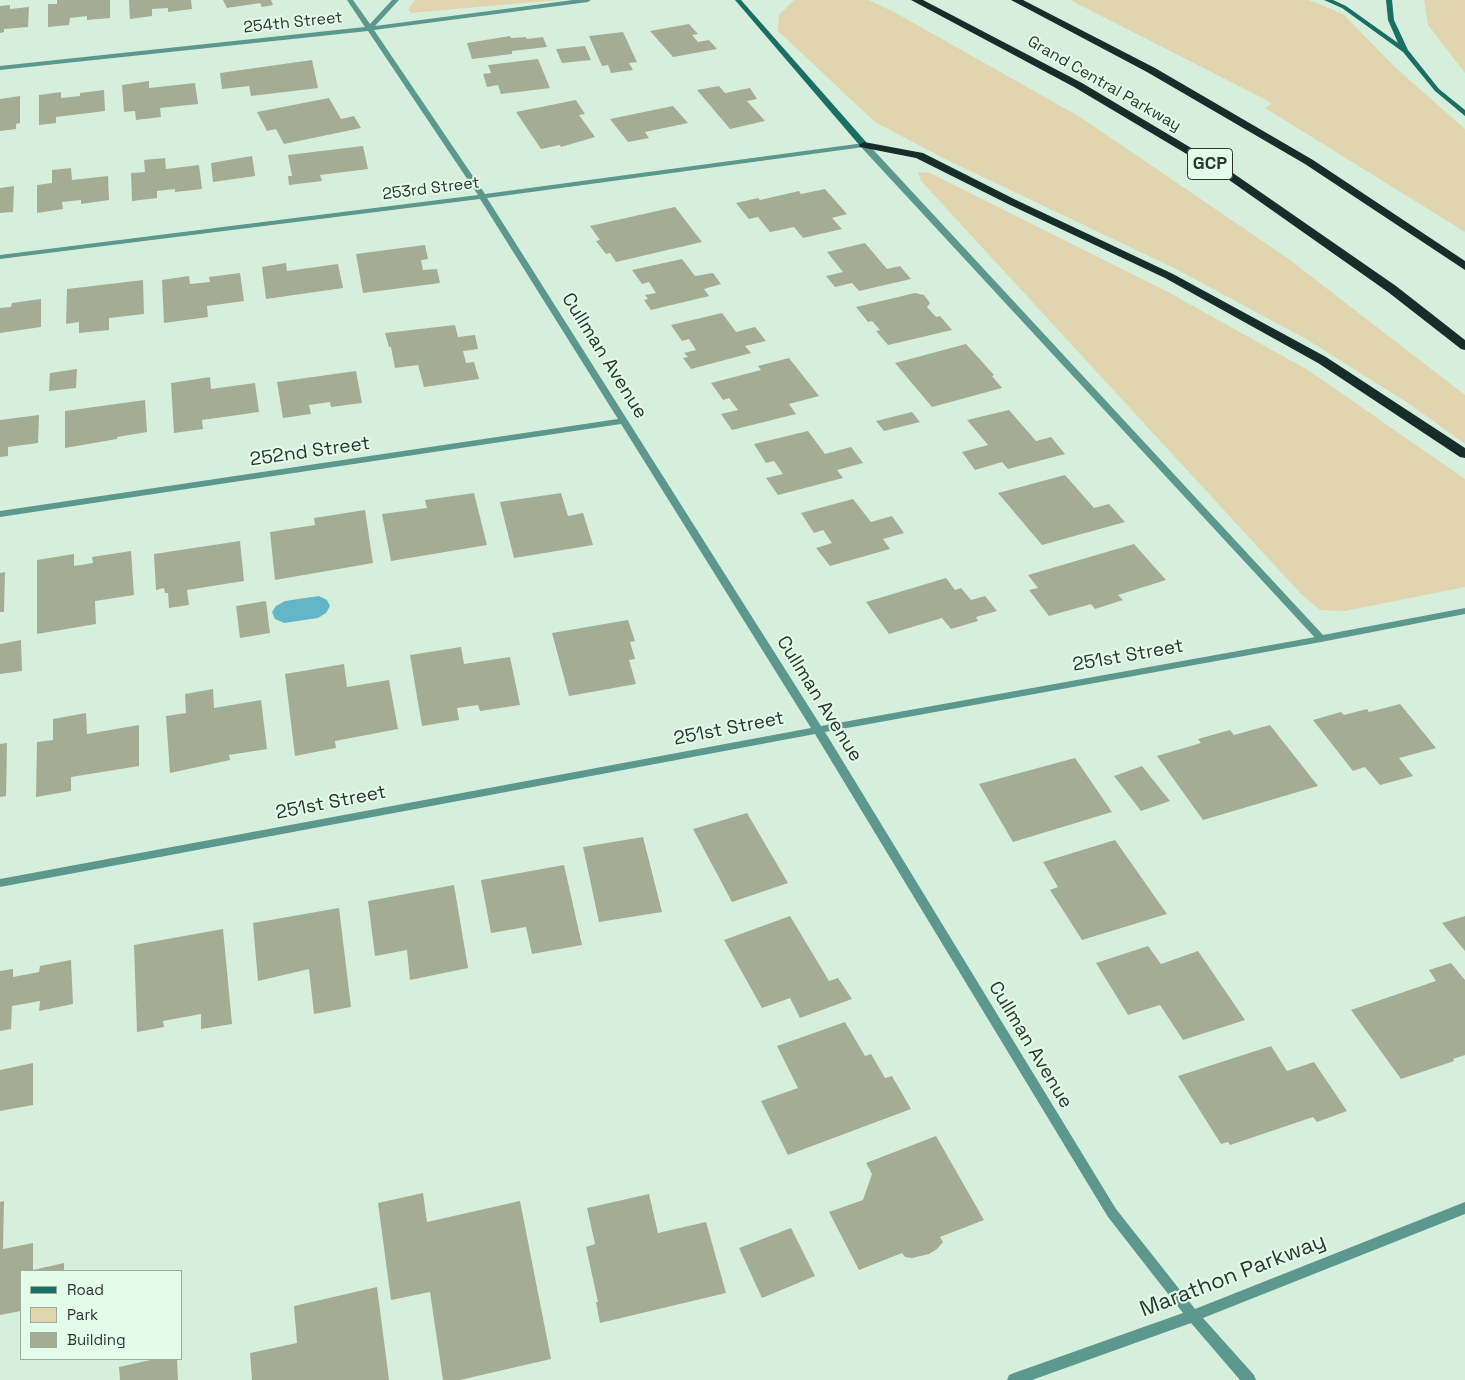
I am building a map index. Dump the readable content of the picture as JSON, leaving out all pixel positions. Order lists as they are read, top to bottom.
{
  "streets": {
    "highway": ["Grand Central Parkway", "GCP"],
    "street": [
      "254th Street",
      "253rd Street",
      "Cullman Avenue",
      "252nd Street",
      "251st Street",
      "Marathon Parkway"
    ]
  },
  "crossings": [
    ["254th Street", "Cullman Avenue"],
    ["253rd Street", "Cullman Avenue"],
    ["Cullman Avenue", "252nd Street"],
    ["Cullman Avenue", "251st Street"],
    ["Cullman Avenue", "Marathon Parkway"]
  ],
  "legend": ["Road", "Park", "Building"]
}
